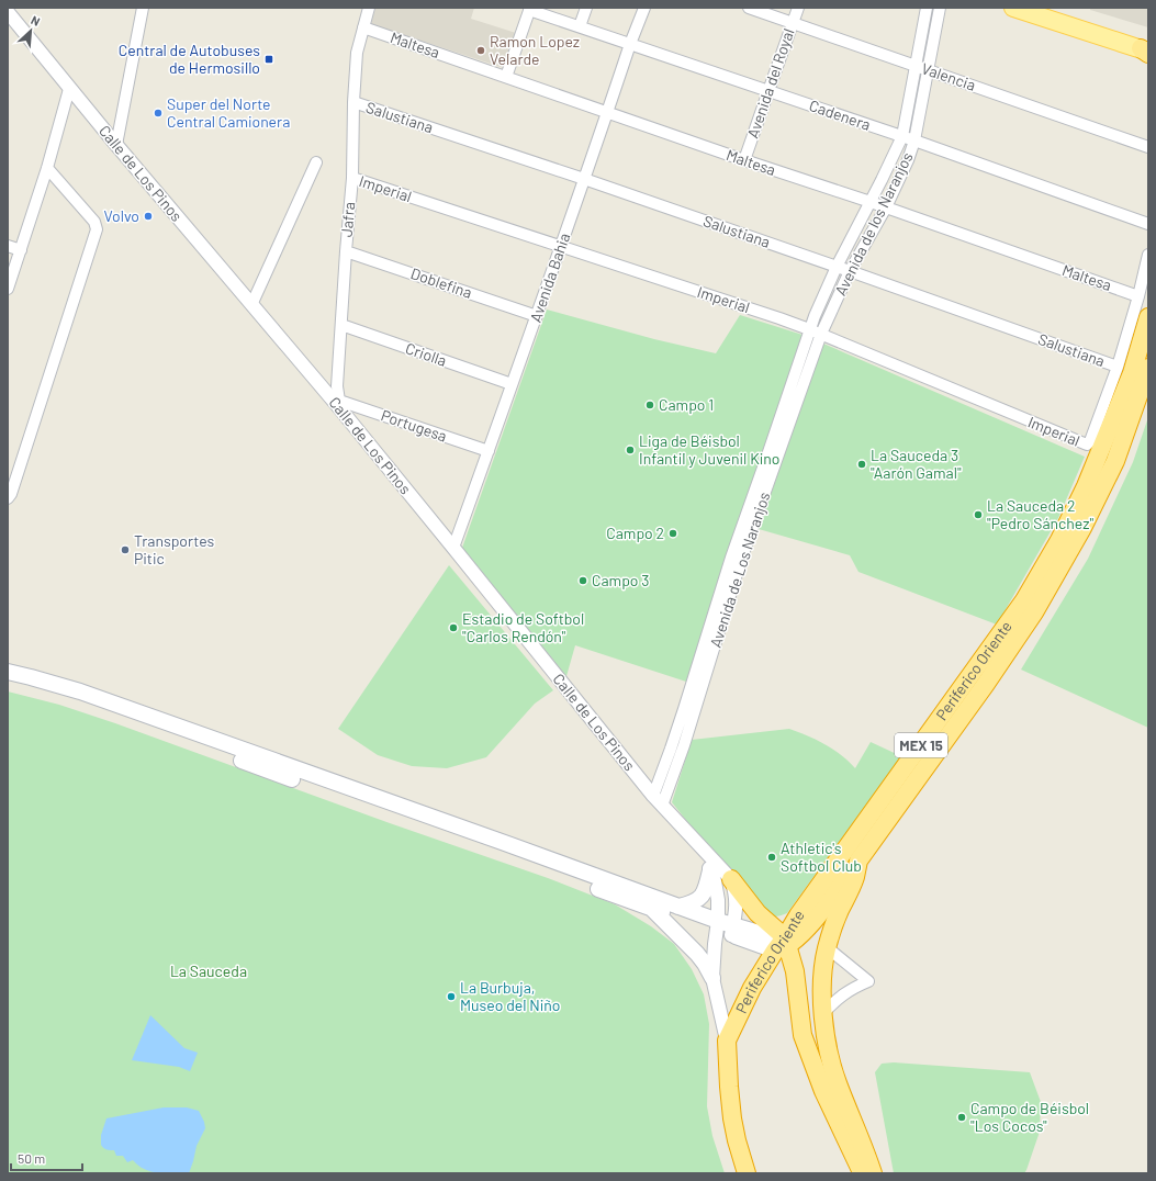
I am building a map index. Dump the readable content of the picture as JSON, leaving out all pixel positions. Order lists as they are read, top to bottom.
{
  "streets": {
    "highway": ["Periferico Oriente", "MEX 15"],
    "street": [
      "Maltesa",
      "Valencia",
      "Avenida del Royal",
      "Cadenera",
      "Salustiana",
      "Calle de Los Pinos",
      "Imperial",
      "Jafra",
      "Avenida de los Naranjos",
      "Avenida Bahia",
      "Doblefina",
      "Criolla",
      "Portugesa",
      "Avenida de Los Naranjos"
    ]
  },
  "crossings": [
    ["Maltesa", "Avenida del Royal"],
    ["Maltesa", "Jafra"],
    ["Maltesa", "Avenida de los Naranjos"],
    ["Maltesa", "Avenida Bahia"],
    ["Valencia", "Avenida del Royal"],
    ["Valencia", "Avenida de los Naranjos"],
    ["Avenida del Royal", "Cadenera"],
    ["Cadenera", "Avenida de los Naranjos"],
    ["Cadenera", "Avenida Bahia"],
    ["Salustiana", "Imperial"],
    ["Salustiana", "Jafra"],
    ["Salustiana", "Avenida de los Naranjos"],
    ["Salustiana", "Avenida Bahia"],
    ["Calle de Los Pinos", "Jafra"],
    ["Calle de Los Pinos", "Avenida Bahia"],
    ["Calle de Los Pinos", "Portugesa"],
    ["Calle de Los Pinos", "Avenida de Los Naranjos"],
    ["Imperial", "Jafra"],
    ["Imperial", "Avenida de los Naranjos"],
    ["Imperial", "Avenida Bahia"],
    ["Imperial", "Avenida de Los Naranjos"],
    ["Jafra", "Doblefina"],
    ["Jafra", "Criolla"],
    ["Jafra", "Portugesa"],
    ["Avenida de los Naranjos", "Avenida de Los Naranjos"],
    ["Avenida Bahia", "Doblefina"],
    ["Avenida Bahia", "Criolla"],
    ["Avenida Bahia", "Portugesa"]
  ],
  "parks": ["La Sauceda"],
  "places": {
    "other": [
      "Ramon Lopez Velarde",
      "Super del Norte Central Camionera",
      "Volvo",
      "Campo 1",
      "Liga de Béisbol Infantil y Juvenil Kino",
      "La Sauceda 3 \"Aarón Gamal\"",
      "La Sauceda 2 \"Pedro Sánchez\"",
      "Campo 2",
      "Transportes Pitic",
      "Campo 3",
      "Estadio de Softbol \"Carlos Rendón\"",
      "Athletic's Softbol Club",
      "La Burbuja, Museo del Niño",
      "Campo de Béisbol \"Los Cocos\""
    ],
    "transit": ["Central de Autobuses de Hermosillo"]
  },
  "scale_bar": "50 m",
  "north": "top right"
}
